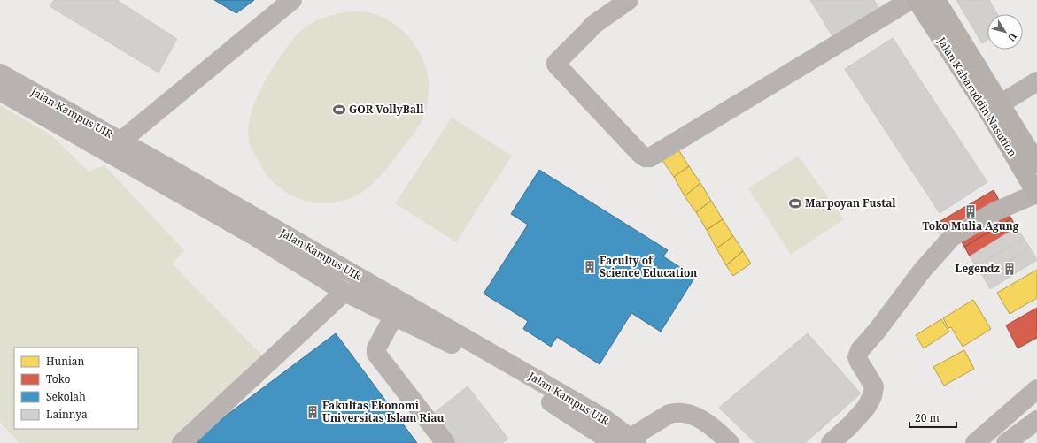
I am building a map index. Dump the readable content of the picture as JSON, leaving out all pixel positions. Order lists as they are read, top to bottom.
{
  "streets": {
    "highway": ["Jalan Kaharuddin Nasution"],
    "street": ["Jalan Kampus UIR"]
  },
  "places": {
    "sports": ["GOR VollyBall", "Marpoyan Fustal"],
    "building": [
      "Toko Mulia Agung",
      "Faculty of Science Education",
      "Legendz",
      "Fakultas Ekonomi Universitas Islam Riau"
    ]
  },
  "legend": [
    "Hunian",
    "Toko",
    "Sekolah",
    "Lainnya"
  ],
  "scale_bar": "20 m",
  "north": "bottom right"
}
